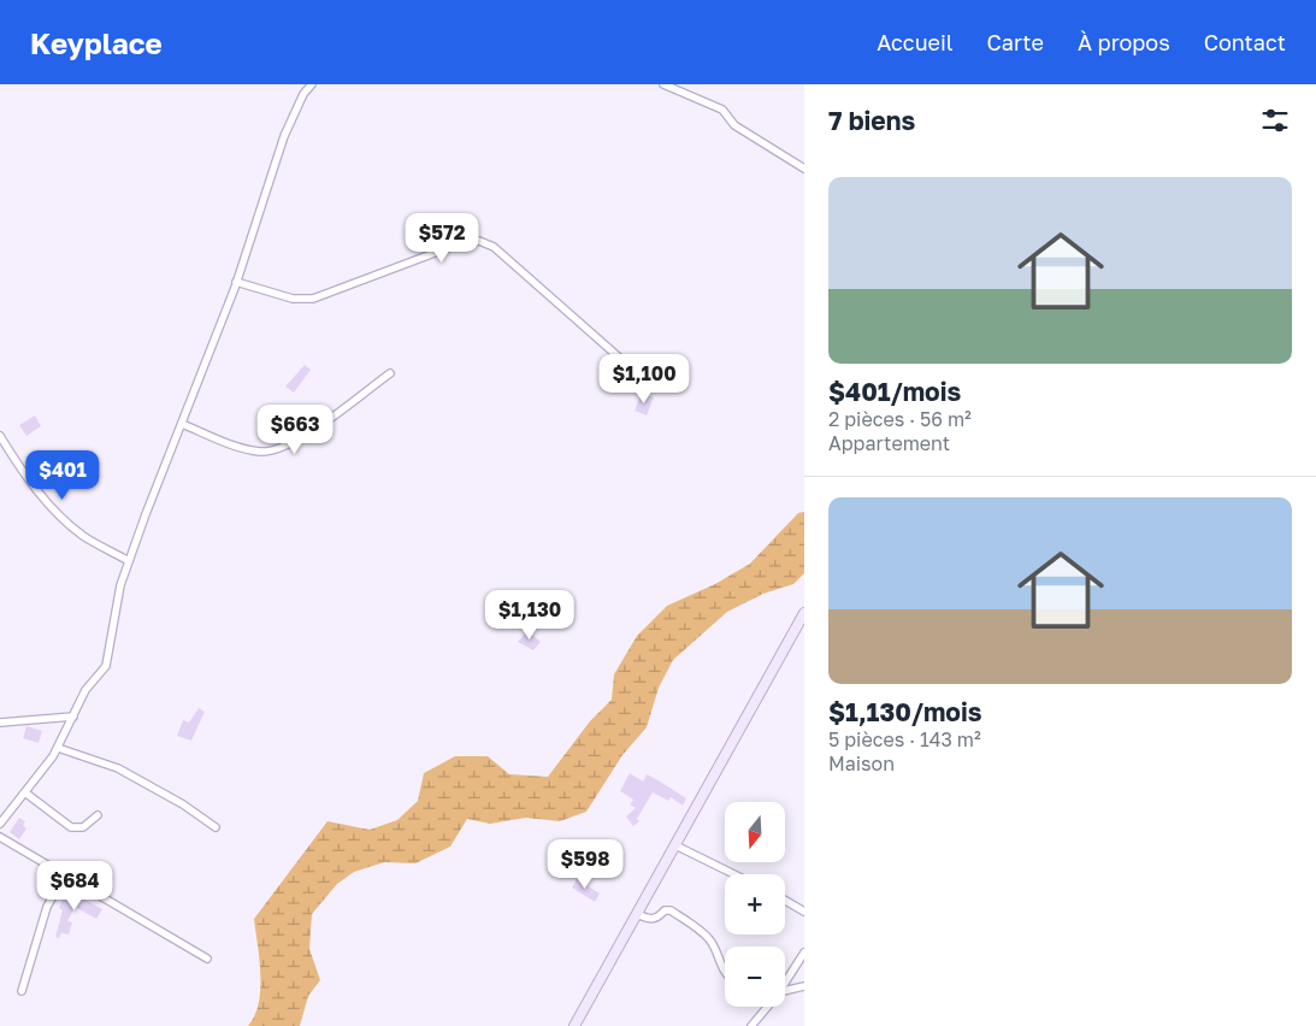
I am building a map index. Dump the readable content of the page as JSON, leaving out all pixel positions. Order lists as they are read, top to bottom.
{
  "north": "bottom",
  "page": {
    "header": "Keyplace",
    "nav": [
      "Accueil",
      "Carte",
      "À propos",
      "Contact"
    ],
    "heading": "7 biens",
    "list": [
      {
        "name": "$401/mois",
        "note": "2 pièces · 56 m² · Appartement"
      },
      {
        "name": "$1,130/mois",
        "note": "5 pièces · 143 m² · Maison"
      }
    ],
    "price": [
      "$572",
      "$1,100",
      "$663",
      "$401",
      "$1,130",
      "$598",
      "$684"
    ],
    "map_buttons": ["+", "−"]
  }
}
